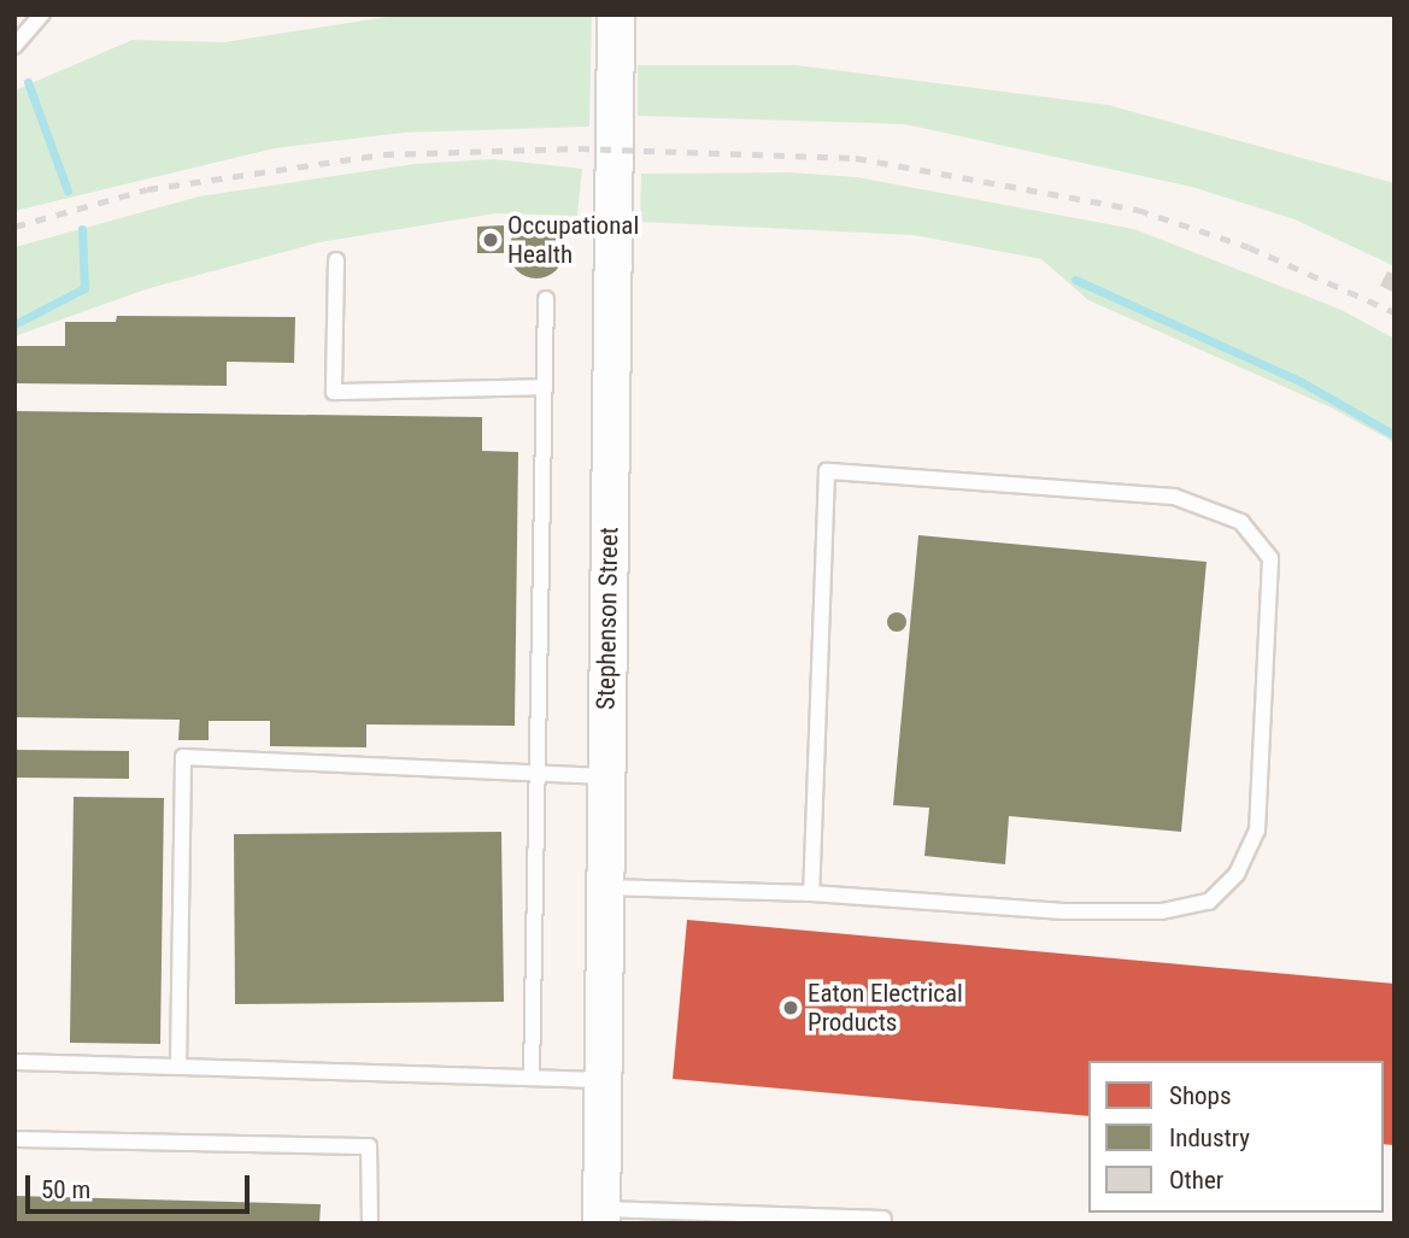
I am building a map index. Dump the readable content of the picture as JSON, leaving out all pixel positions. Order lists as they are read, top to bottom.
{
  "streets": {
    "street": ["Stephenson Street"]
  },
  "places": ["Occupational Health", "Eaton Electrical Products"],
  "legend": ["Shops", "Industry", "Other"],
  "scale_bar": "50 m"
}
